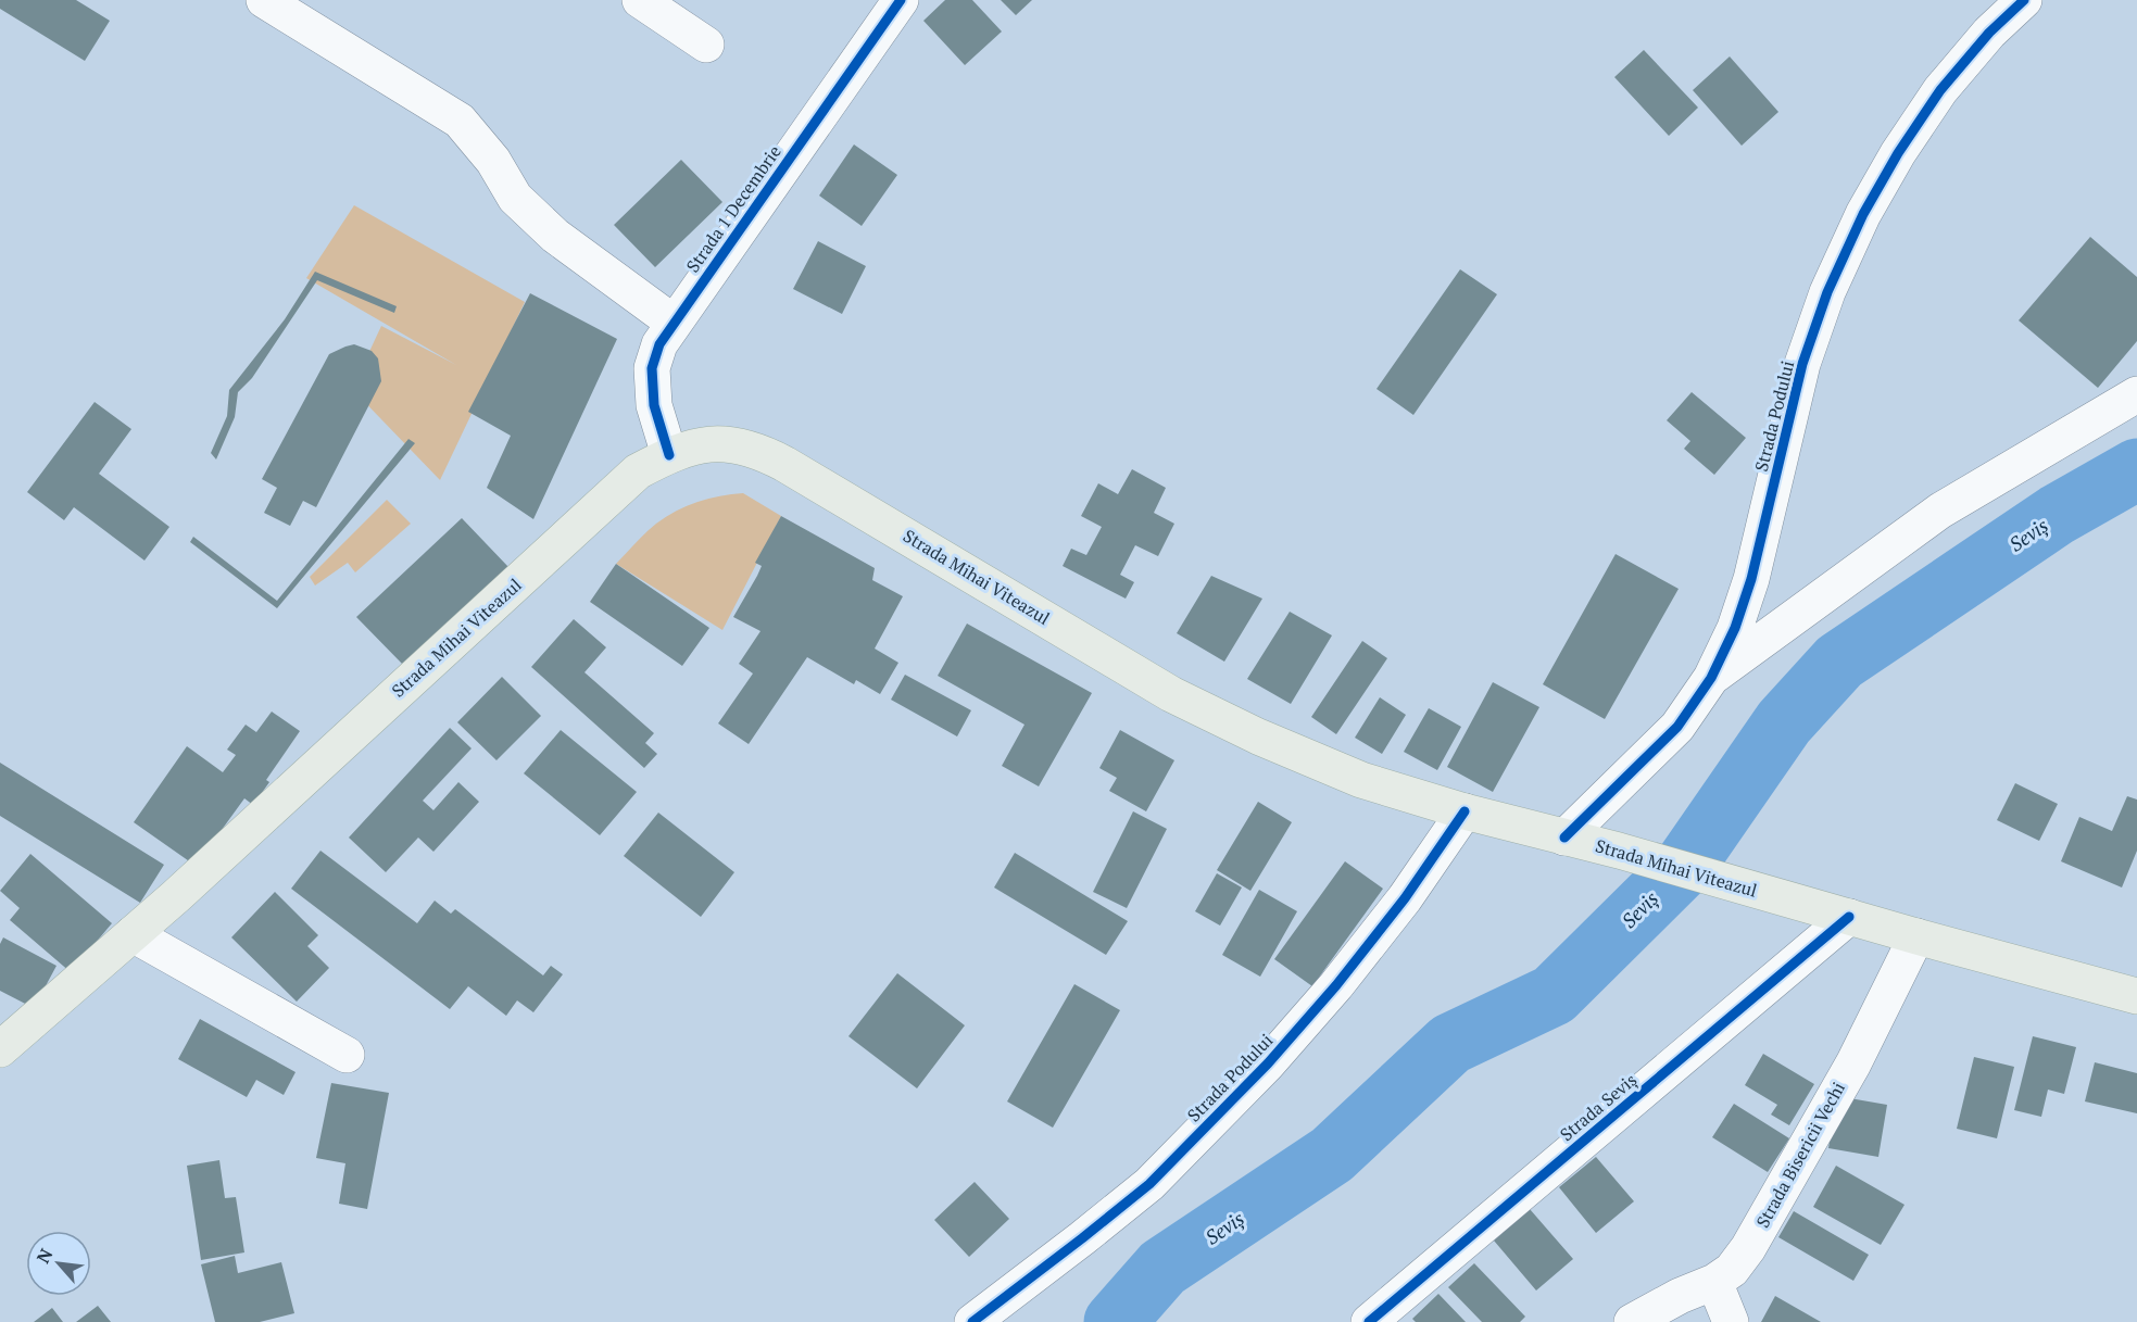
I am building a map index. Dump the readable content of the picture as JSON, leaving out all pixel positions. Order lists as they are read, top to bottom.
{
  "streets": {
    "main road": ["Strada Mihai Viteazul"],
    "street": [
      "Strada 1 Decembrie",
      "Strada Podului",
      "Strada Seviș",
      "Strada Bisericii Vechi"
    ]
  },
  "crossings": [
    ["Strada 1 Decembrie", "Strada Mihai Viteazul"],
    ["Strada Podului", "Strada Mihai Viteazul"],
    ["Strada Mihai Viteazul", "Strada Seviș"],
    ["Strada Mihai Viteazul", "Strada Bisericii Vechi"]
  ],
  "water": ["Seviș"],
  "north": "top left"
}
